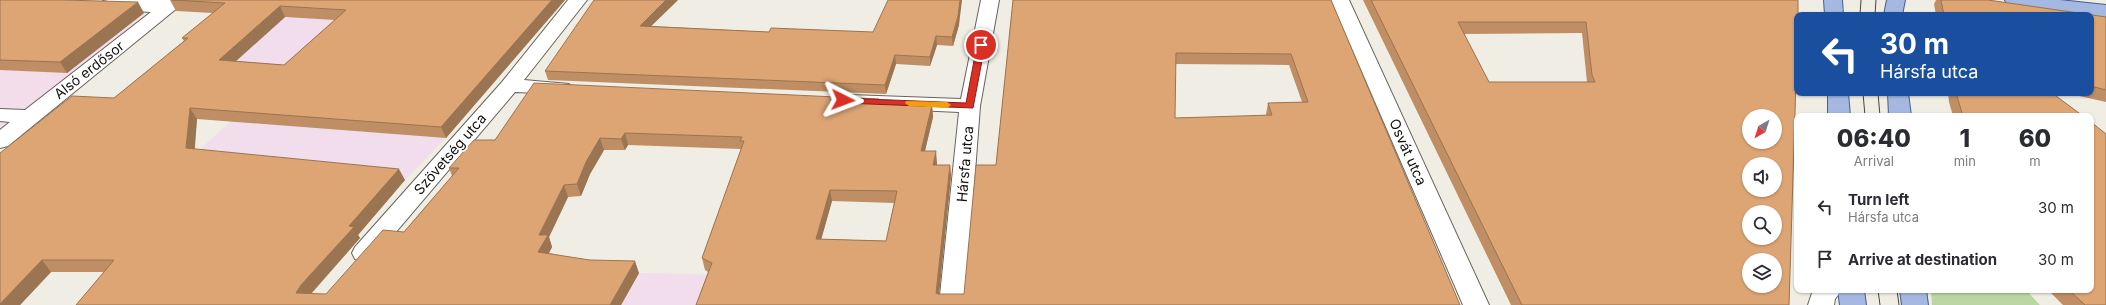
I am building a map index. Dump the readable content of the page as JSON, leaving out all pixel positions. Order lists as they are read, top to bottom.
{
  "streets": {
    "street": [
      "Alsó erdősor",
      "Osvát utca",
      "Szövetség utca",
      "Hársfa utca"
    ]
  },
  "north": "bottom left",
  "page": {
    "turn": ["30 m", "Hársfa utca"],
    "eta": [
      "06:40",
      "Arrival",
      "1",
      "min",
      "60",
      "m"
    ],
    "list": [
      {
        "name": "Turn left",
        "note": "Hársfa utca",
        "value": "30 m"
      },
      {
        "name": "Arrive at destination",
        "value": "30 m"
      }
    ]
  }
}
